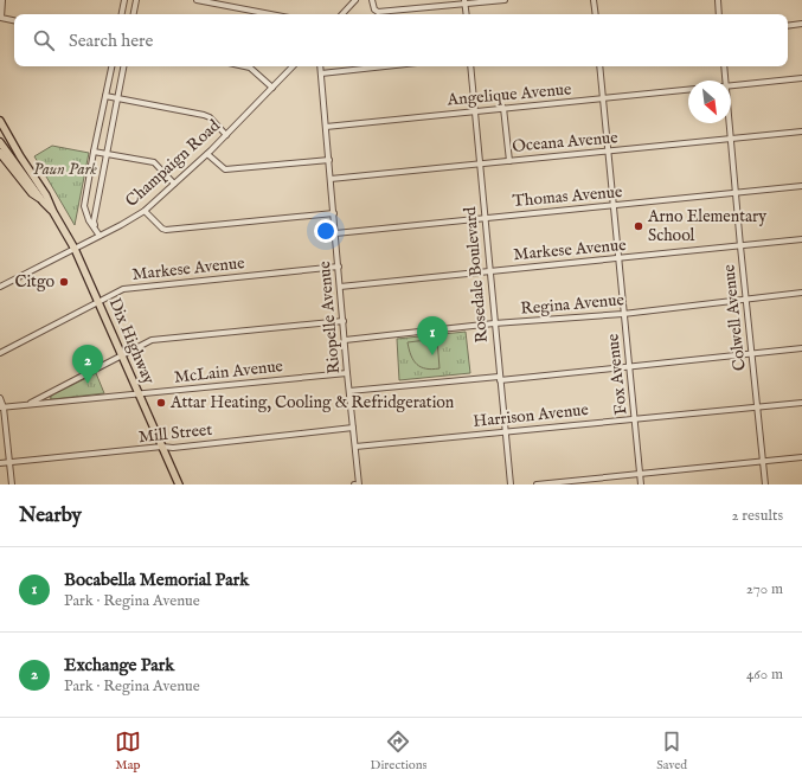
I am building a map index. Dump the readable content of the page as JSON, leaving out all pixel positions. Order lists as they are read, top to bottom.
{
  "streets": {
    "main road": ["Dix Highway"],
    "street": [
      "Angelique Avenue",
      "Oceana Avenue",
      "Champaign Road",
      "Thomas Avenue",
      "Markese Avenue",
      "Rosedale Boulevard",
      "Regina Avenue",
      "Riopelle Avenue",
      "Colwell Avenue",
      "McLain Avenue",
      "Fox Avenue",
      "Harrison Avenue",
      "Mill Street"
    ]
  },
  "crossings": [
    ["Angelique Avenue", "Rosedale Boulevard"],
    ["Angelique Avenue", "Riopelle Avenue"],
    ["Angelique Avenue", "Fox Avenue"],
    ["Oceana Avenue", "Rosedale Boulevard"],
    ["Oceana Avenue", "Riopelle Avenue"],
    ["Oceana Avenue", "Colwell Avenue"],
    ["Oceana Avenue", "Fox Avenue"],
    ["Champaign Road", "Dix Highway"],
    ["Thomas Avenue", "Rosedale Boulevard"],
    ["Thomas Avenue", "Riopelle Avenue"],
    ["Thomas Avenue", "Colwell Avenue"],
    ["Thomas Avenue", "Fox Avenue"],
    ["Markese Avenue", "Rosedale Boulevard"],
    ["Markese Avenue", "Riopelle Avenue"],
    ["Markese Avenue", "Colwell Avenue"],
    ["Markese Avenue", "Dix Highway"],
    ["Markese Avenue", "Fox Avenue"],
    ["Rosedale Boulevard", "Regina Avenue"],
    ["Rosedale Boulevard", "Harrison Avenue"],
    ["Regina Avenue", "Riopelle Avenue"],
    ["Regina Avenue", "Colwell Avenue"],
    ["Regina Avenue", "Fox Avenue"],
    ["Riopelle Avenue", "McLain Avenue"],
    ["Riopelle Avenue", "Harrison Avenue"],
    ["Riopelle Avenue", "Mill Street"],
    ["Colwell Avenue", "Harrison Avenue"],
    ["Dix Highway", "McLain Avenue"],
    ["Dix Highway", "Mill Street"],
    ["Fox Avenue", "Harrison Avenue"]
  ],
  "parks": ["Paun Park"],
  "places": ["Arno Elementary School", "Citgo", "Attar Heating, Cooling & Refridgeration"],
  "north": "bottom right",
  "page": {
    "search": "Search here",
    "pins": ["1", "2"],
    "heading": ["Nearby", "2 results"],
    "list": [
      {
        "mark": "1",
        "name": "Bocabella Memorial Park",
        "note": "Park · Regina Avenue",
        "value": "270 m"
      },
      {
        "mark": "2",
        "name": "Exchange Park",
        "note": "Park · Regina Avenue",
        "value": "460 m"
      }
    ],
    "nav": ["Map", "Directions", "Saved"]
  }
}
